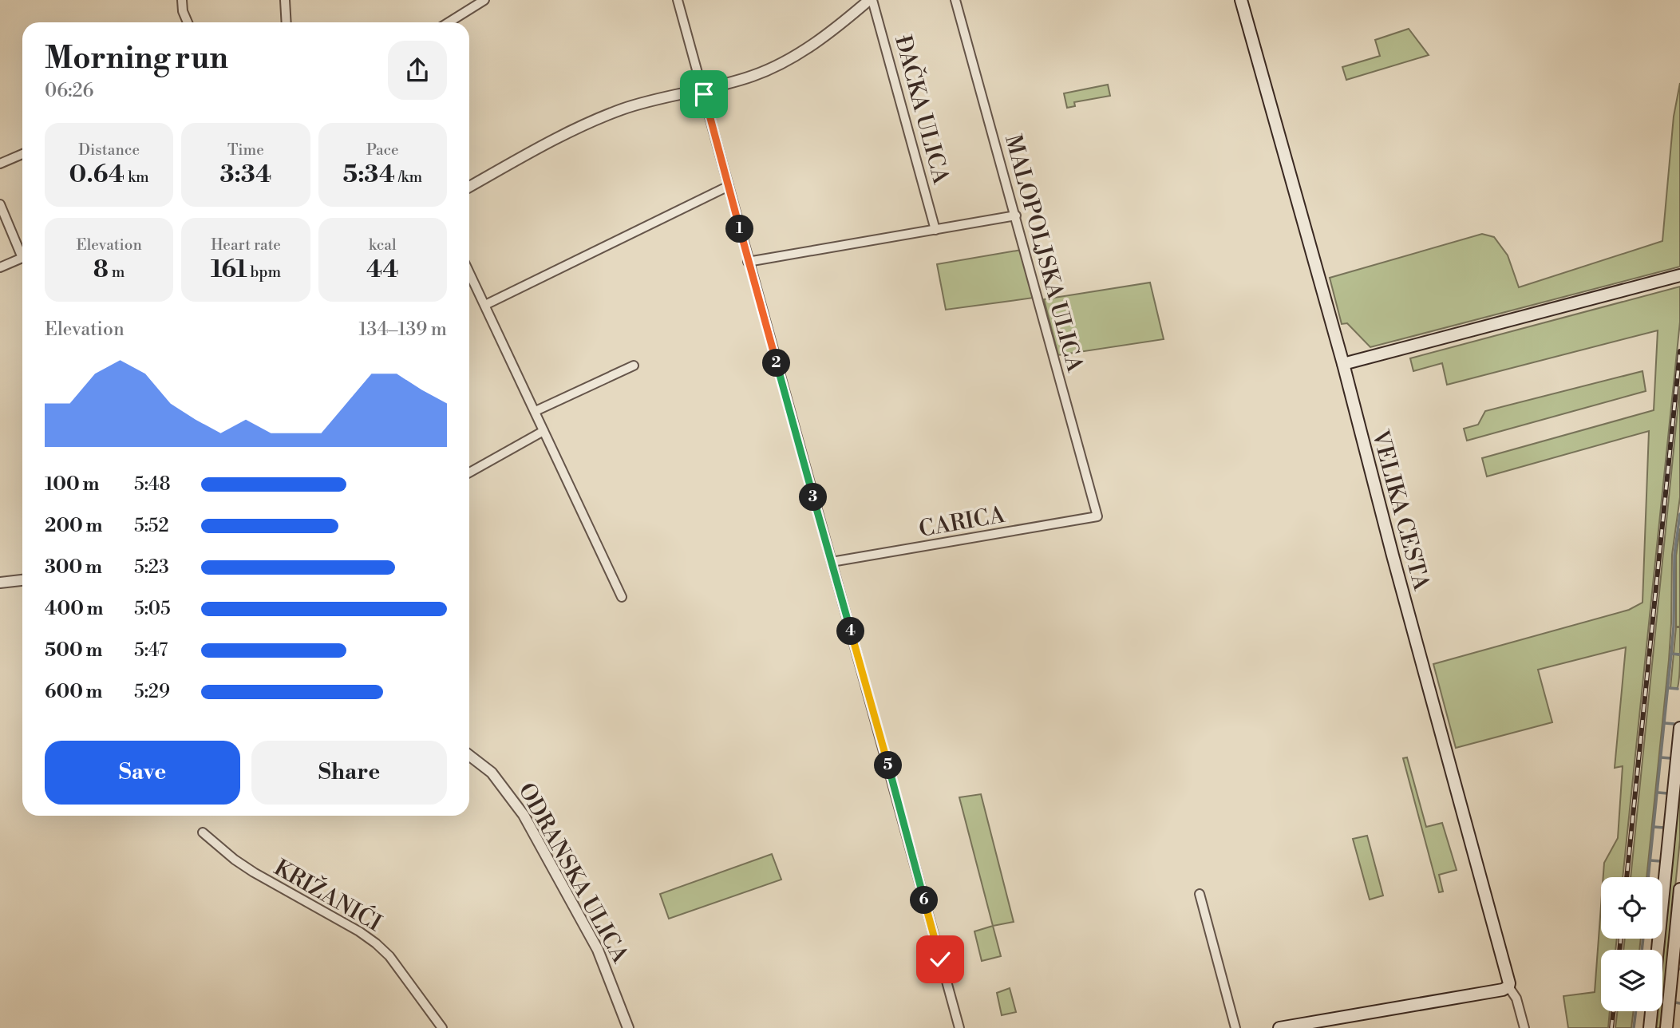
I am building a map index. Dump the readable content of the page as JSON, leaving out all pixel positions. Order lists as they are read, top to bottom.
{
  "streets": {
    "main road": ["VELIKA CESTA"],
    "street": [
      "ĐAČKA ULICA",
      "MALOPOLJSKA ULICA",
      "CARICA",
      "ODRANSKA ULICA",
      "KRIŽANIĆI"
    ]
  },
  "crossings": [
    ["MALOPOLJSKA ULICA", "CARICA"]
  ],
  "page": {
    "heading": ["Morning run", "06:26"],
    "stats": [
      ["Distance", "0.64 km"],
      ["Time", "3:34"],
      ["Pace", "5:34 /km"],
      ["Elevation", "8 m"],
      ["Heart rate", "161 bpm"],
      ["kcal", "44"]
    ],
    "pins": [
      "1",
      "2",
      "3",
      "4",
      "5",
      "6"
    ],
    "chart": ["Elevation", "134–139 m"],
    "list": [
      {
        "name": "100 m",
        "note": "5:48"
      },
      {
        "name": "200 m",
        "note": "5:52"
      },
      {
        "name": "300 m",
        "note": "5:23"
      },
      {
        "name": "400 m",
        "note": "5:05"
      },
      {
        "name": "500 m",
        "note": "5:47"
      },
      {
        "name": "600 m",
        "note": "5:29"
      }
    ],
    "buttons": ["Save", "Share"]
  }
}
